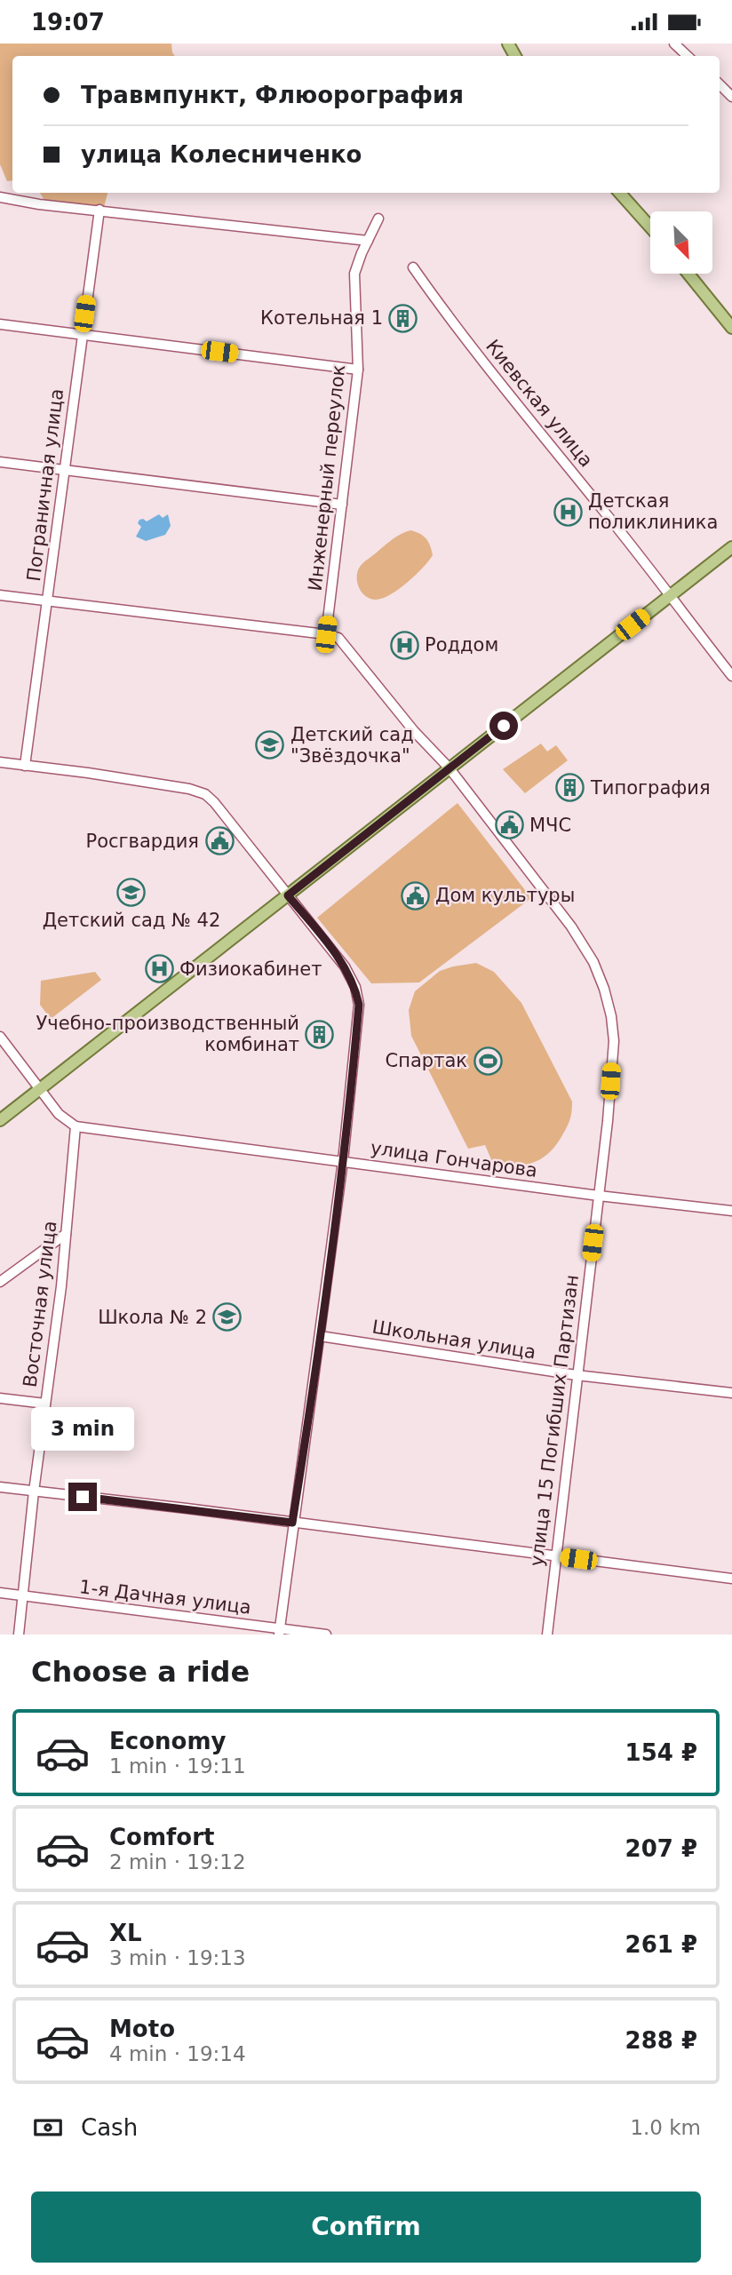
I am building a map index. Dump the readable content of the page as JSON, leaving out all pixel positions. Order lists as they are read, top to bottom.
{
  "streets": {
    "street": [
      "Киевская улица",
      "Инженерный переулок",
      "Пограничная улица",
      "улица Гончарова",
      "Восточная улица",
      "Школьная улица",
      "улица 15 Погибших Партизан",
      "1-я Дачная улица"
    ]
  },
  "crossings": [
    ["Инженерный переулок", "улица 15 Погибших Партизан"],
    ["Пограничная улица", "улица 15 Погибших Партизан"],
    ["улица Гончарова", "Восточная улица"],
    ["улица Гончарова", "улица 15 Погибших Партизан"],
    ["Восточная улица", "1-я Дачная улица"],
    ["Школьная улица", "улица 15 Погибших Партизан"]
  ],
  "places": {
    "building": ["Котельная 1", "Типография", "Учебно-производственный комбинат"],
    "hospital": ["Детская поликлиника", "Роддом", "Физиокабинет"],
    "school or university": ["Детский сад \"Звёздочка\"", "Детский сад № 42", "Школа № 2"],
    "public building": ["МЧС", "Росгвардия", "Дом культуры"],
    "sports": ["Спартак"]
  },
  "north": "bottom right",
  "page": {
    "status": "19:07",
    "banner": ["Травмпункт, Флюорография", "улица Колесниченко"],
    "bubble": "3 min",
    "heading": "Choose a ride",
    "list": [
      {
        "name": "Economy",
        "note": "1 min · 19:11",
        "value": "154 ₽"
      },
      {
        "name": "Comfort",
        "note": "2 min · 19:12",
        "value": "207 ₽"
      },
      {
        "name": "XL",
        "note": "3 min · 19:13",
        "value": "261 ₽"
      },
      {
        "name": "Moto",
        "note": "4 min · 19:14",
        "value": "288 ₽"
      }
    ],
    "pay": ["Cash", "1.0 km"],
    "buttons": "Confirm"
  }
}
